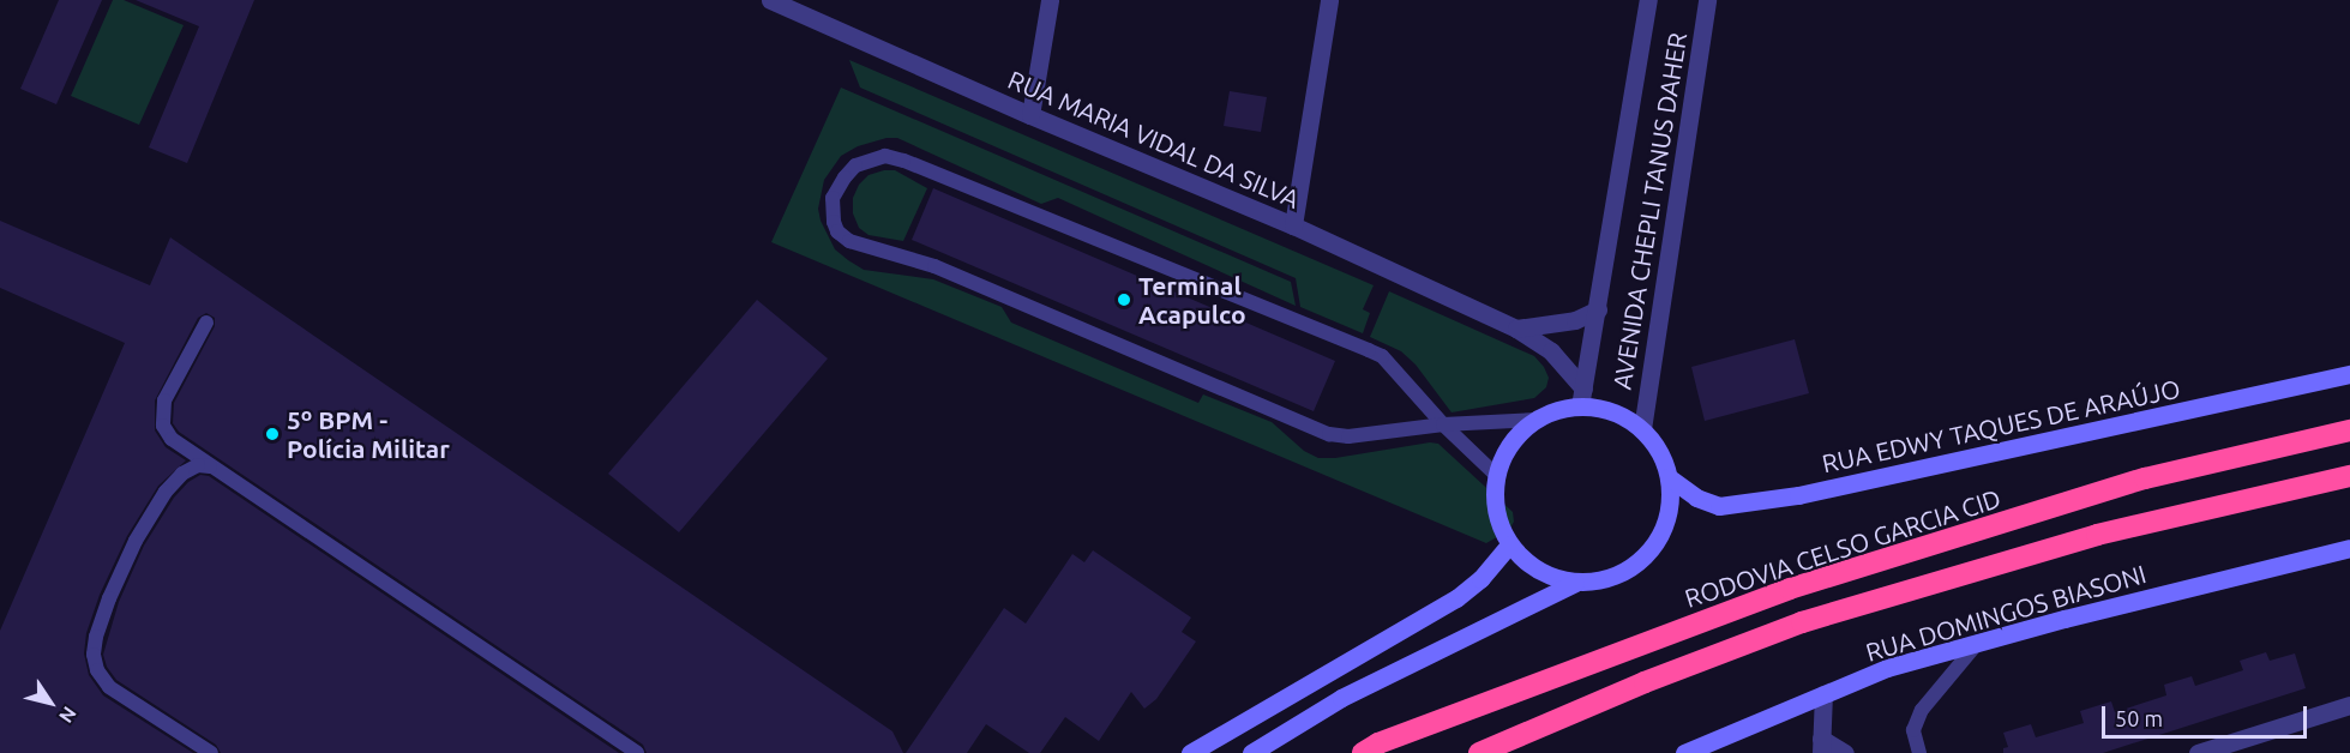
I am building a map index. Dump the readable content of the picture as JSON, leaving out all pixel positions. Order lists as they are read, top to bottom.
{
  "streets": {
    "highway": ["RODOVIA CELSO GARCIA CID"],
    "main road": ["RUA EDWY TAQUES DE ARAÚJO", "RUA DOMINGOS BIASONI"],
    "street": ["RUA MARIA VIDAL DA SILVA", "AVENIDA CHEPLI TANUS DAHER"]
  },
  "crossings": [
    ["RUA MARIA VIDAL DA SILVA", "AVENIDA CHEPLI TANUS DAHER"],
    ["RUA MARIA VIDAL DA SILVA", "RUA EDWY TAQUES DE ARAÚJO"],
    ["AVENIDA CHEPLI TANUS DAHER", "RUA EDWY TAQUES DE ARAÚJO"]
  ],
  "places": ["Terminal Acapulco", "5º BPM - Polícia Militar"],
  "scale_bar": "50 m",
  "north": "bottom right"
}
